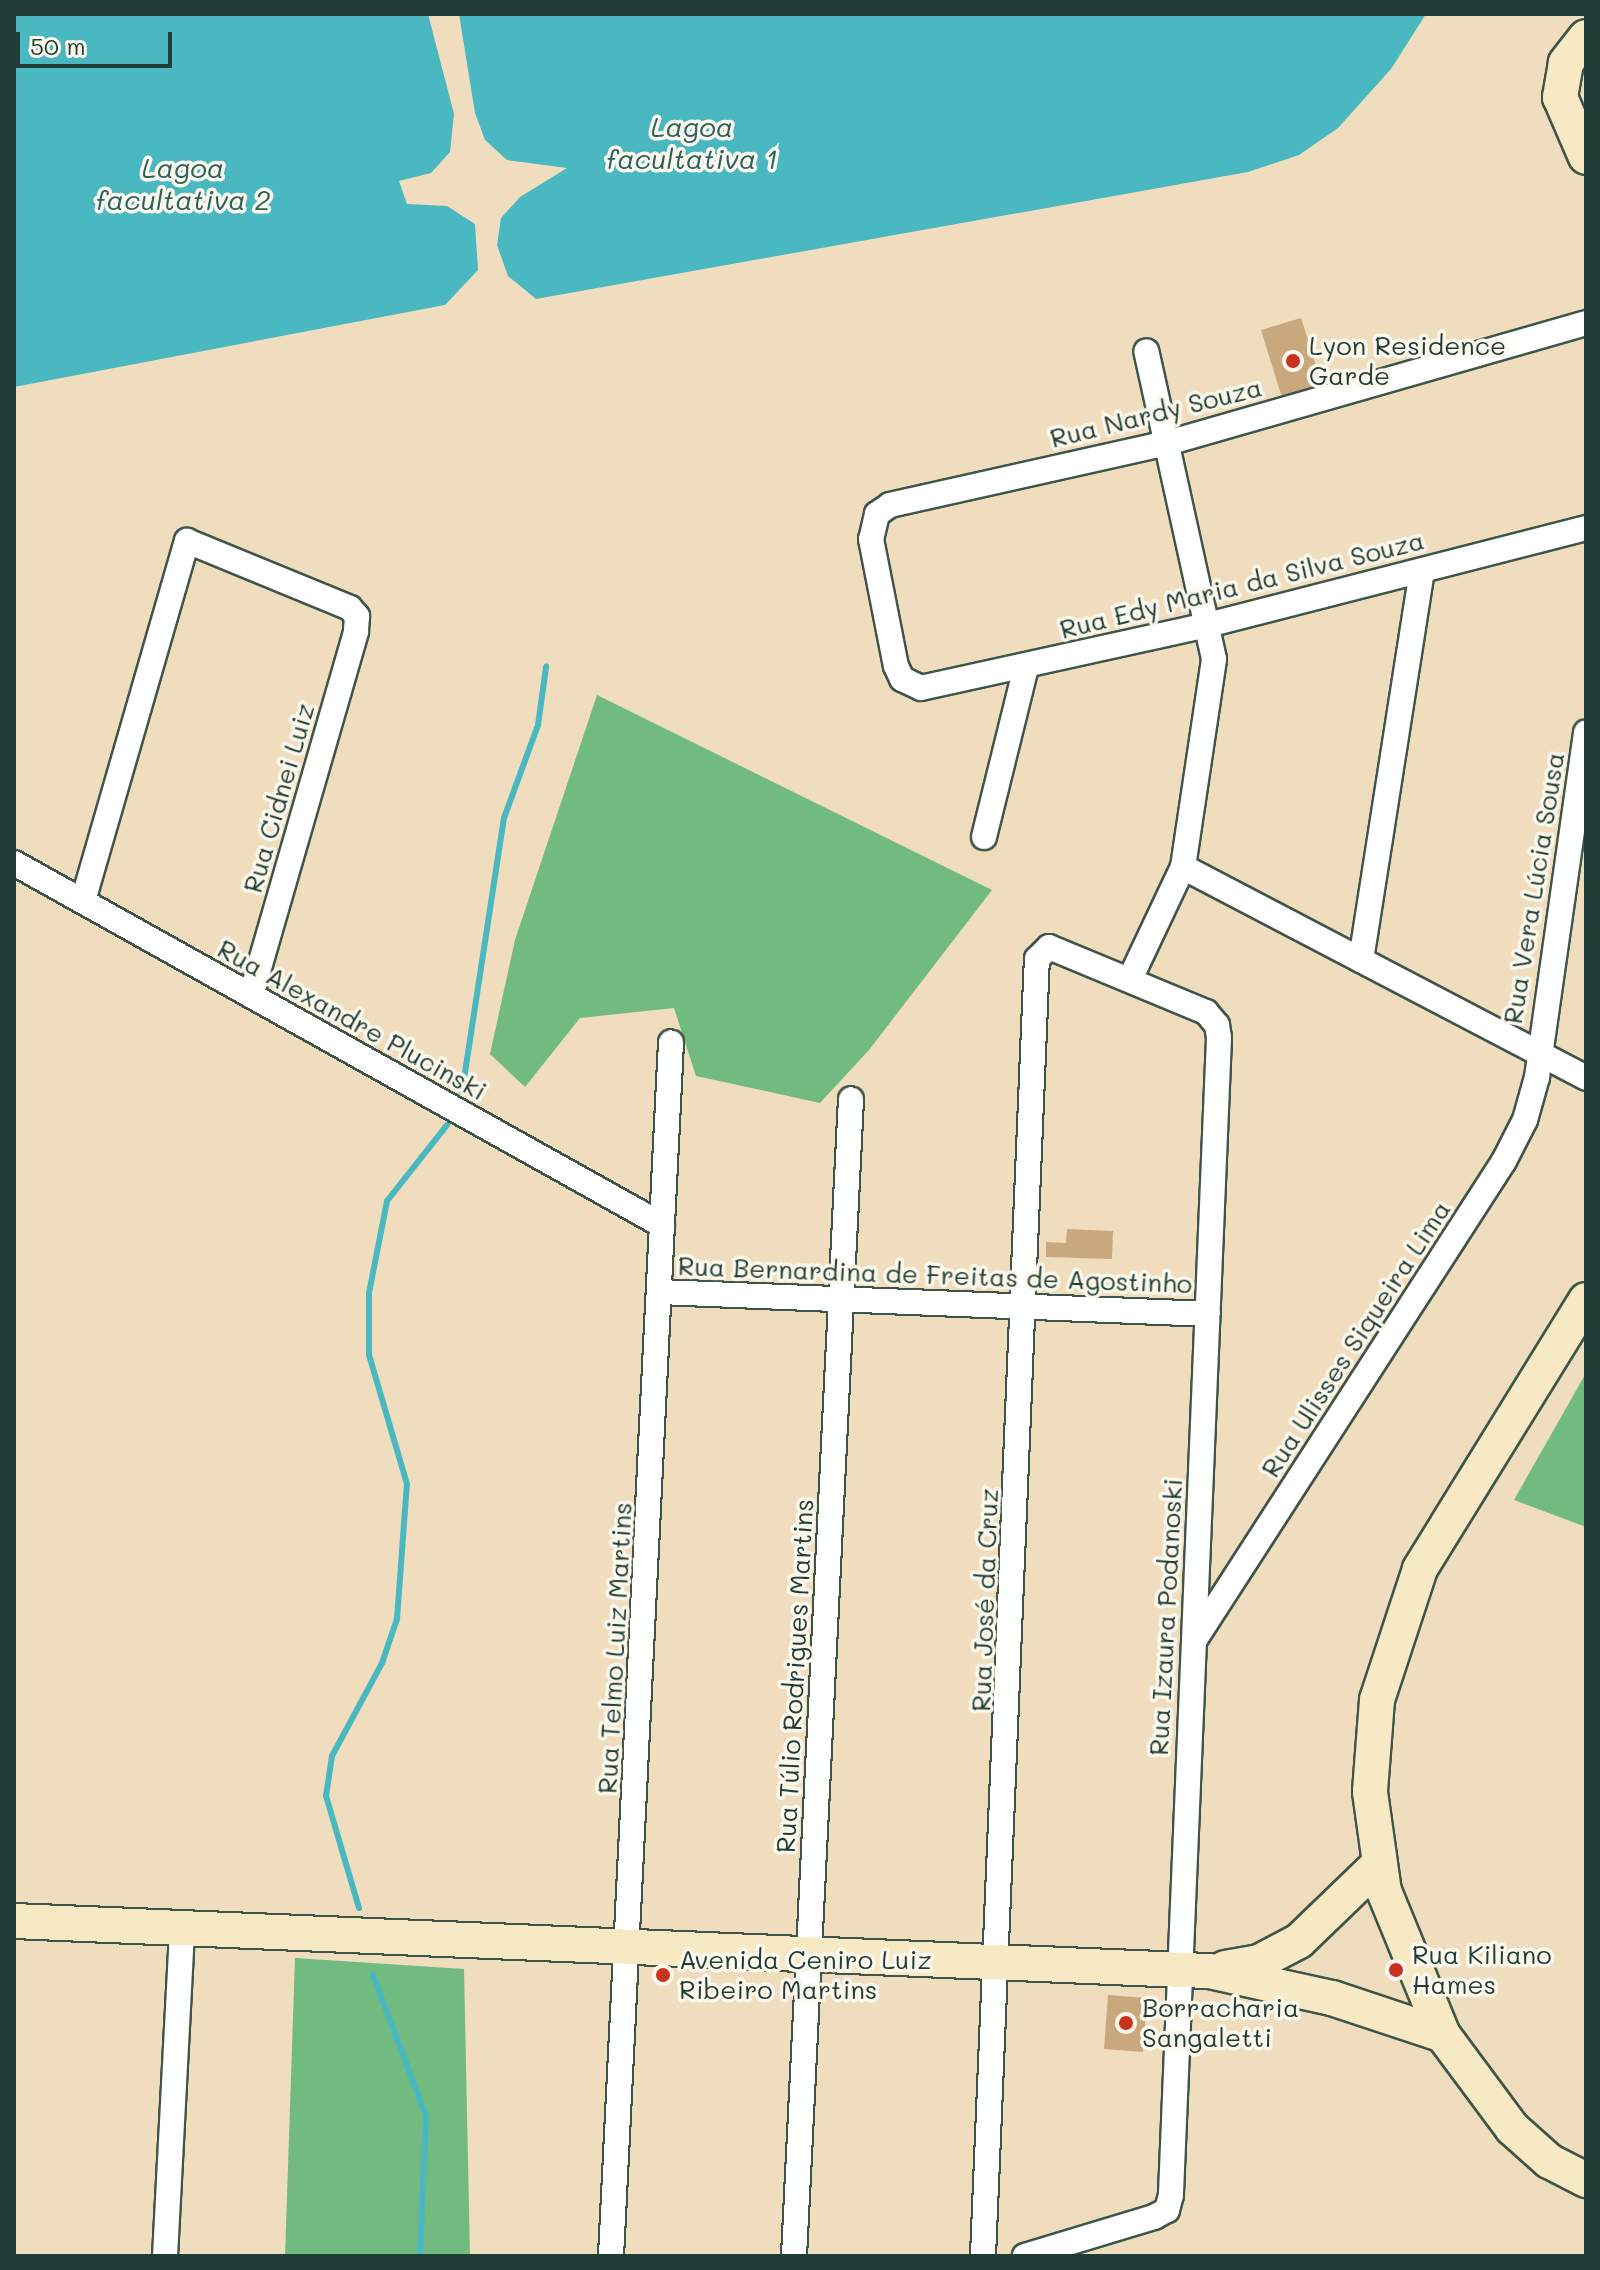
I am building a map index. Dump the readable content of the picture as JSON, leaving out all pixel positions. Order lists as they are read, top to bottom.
{
  "streets": {
    "street": [
      "Rua Nardy Souza",
      "Rua Edy Maria da Silva Souza",
      "Rua Cidnei Luiz",
      "Rua Vera Lúcia Sousa",
      "Rua Alexandre Plucinski",
      "Rua Bernardina de Freitas de Agostinho",
      "Rua Ulisses Siqueira Lima",
      "Rua José da Cruz",
      "Rua Izaura Podanoski",
      "Rua Telmo Luiz Martins",
      "Rua Túlio Rodrigues Martins"
    ]
  },
  "crossings": [
    ["Rua Nardy Souza", "Rua Edy Maria da Silva Souza"],
    ["Rua Cidnei Luiz", "Rua Alexandre Plucinski"],
    ["Rua Vera Lúcia Sousa", "Rua Ulisses Siqueira Lima"],
    ["Rua Alexandre Plucinski", "Rua Telmo Luiz Martins"],
    ["Rua Bernardina de Freitas de Agostinho", "Rua José da Cruz"],
    ["Rua Bernardina de Freitas de Agostinho", "Rua Izaura Podanoski"],
    ["Rua Bernardina de Freitas de Agostinho", "Rua Telmo Luiz Martins"],
    ["Rua Bernardina de Freitas de Agostinho", "Rua Túlio Rodrigues Martins"],
    ["Rua Ulisses Siqueira Lima", "Rua Izaura Podanoski"],
    ["Rua José da Cruz", "Rua Izaura Podanoski"]
  ],
  "water": ["Lagoa facultativa 1", "Lagoa facultativa 2"],
  "places": [
    "Lyon Residence Garde",
    "Rua Kiliano Hames",
    "Avenida Ceniro Luiz Ribeiro Martins",
    "Borracharia Sangaletti"
  ],
  "scale_bar": "50 m"
}
